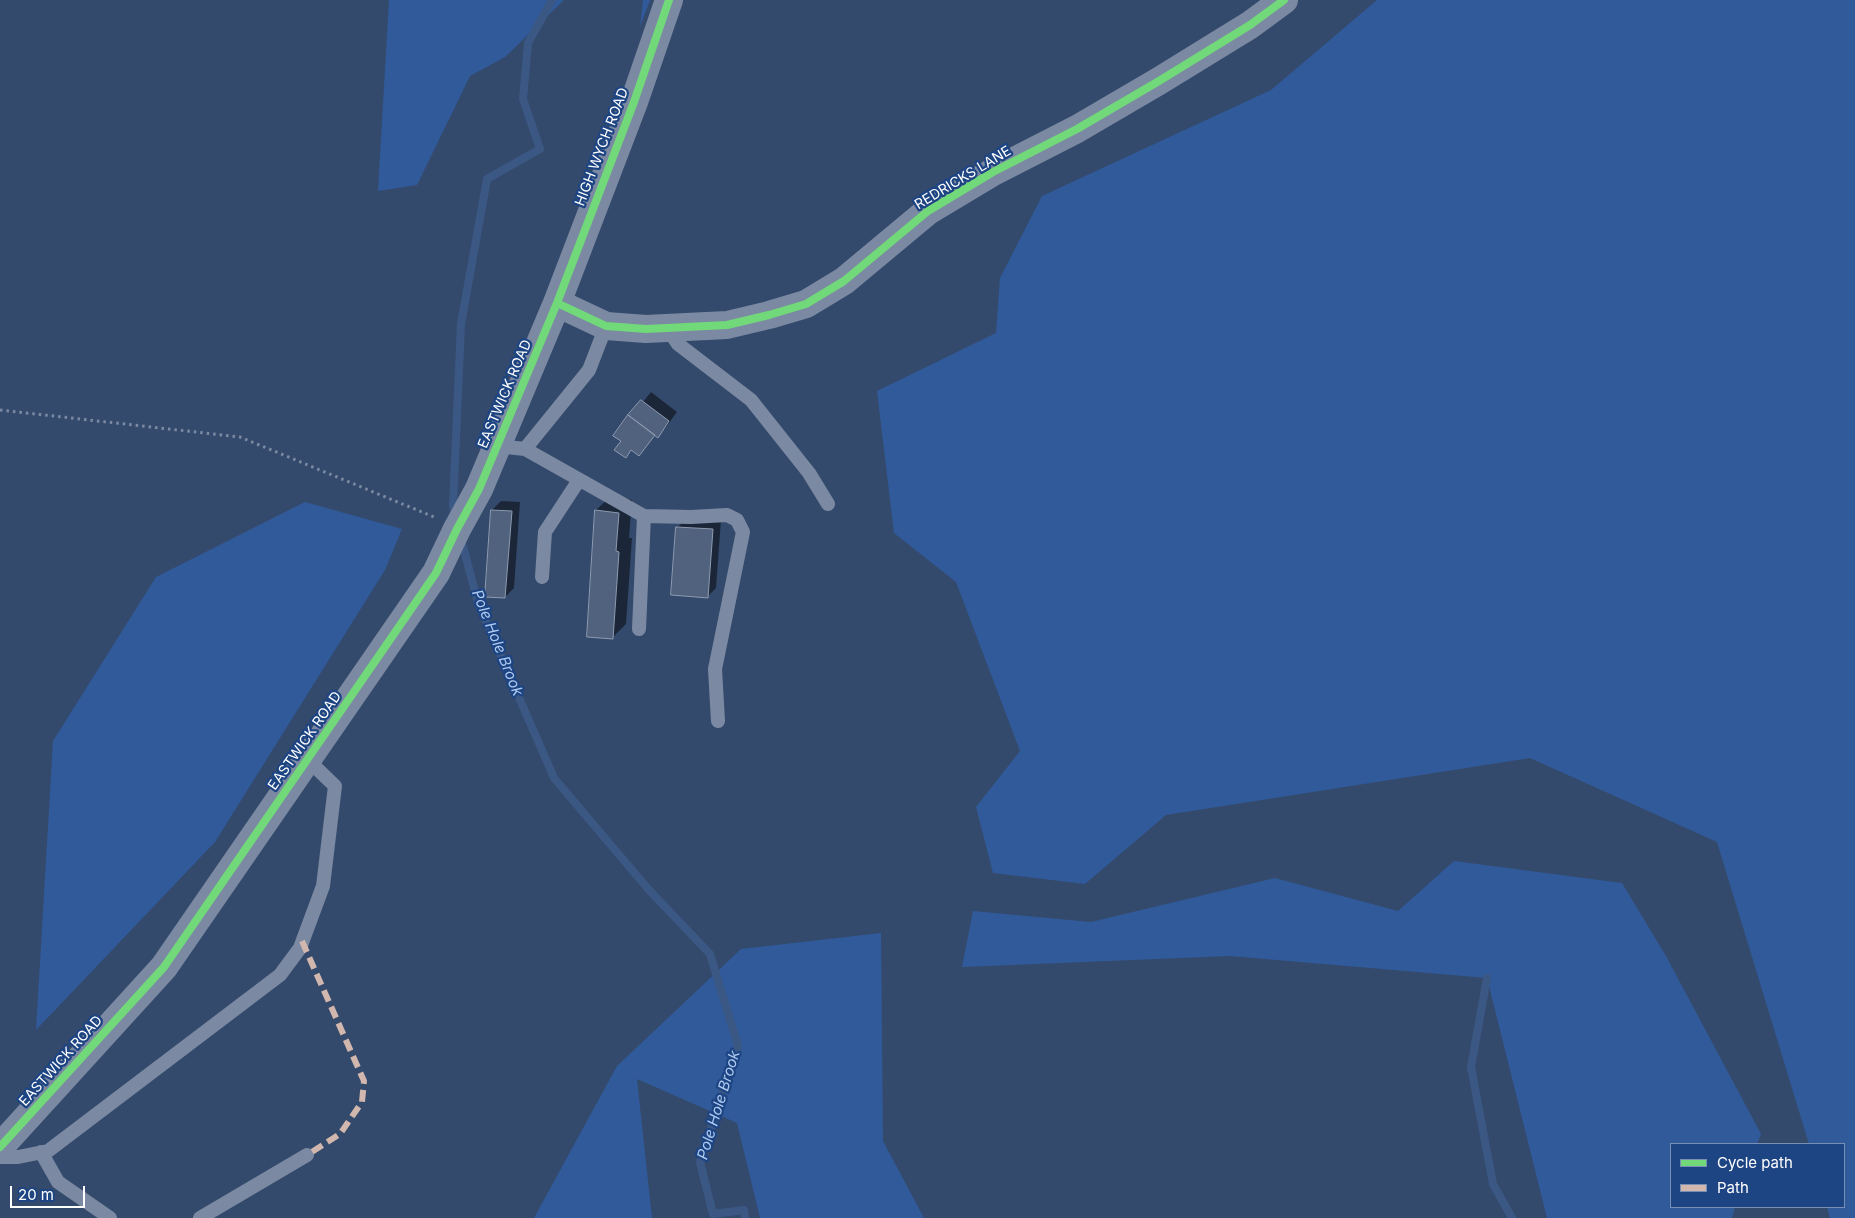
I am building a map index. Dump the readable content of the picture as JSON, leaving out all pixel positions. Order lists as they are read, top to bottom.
{
  "streets": {
    "street": ["HIGH WYCH ROAD", "REDRICKS LANE", "EASTWICK ROAD"]
  },
  "crossings": [
    ["HIGH WYCH ROAD", "REDRICKS LANE"],
    ["HIGH WYCH ROAD", "EASTWICK ROAD"],
    ["REDRICKS LANE", "EASTWICK ROAD"]
  ],
  "water": ["Pole Hole Brook"],
  "legend": ["Cycle path", "Path"],
  "scale_bar": "20 m"
}
